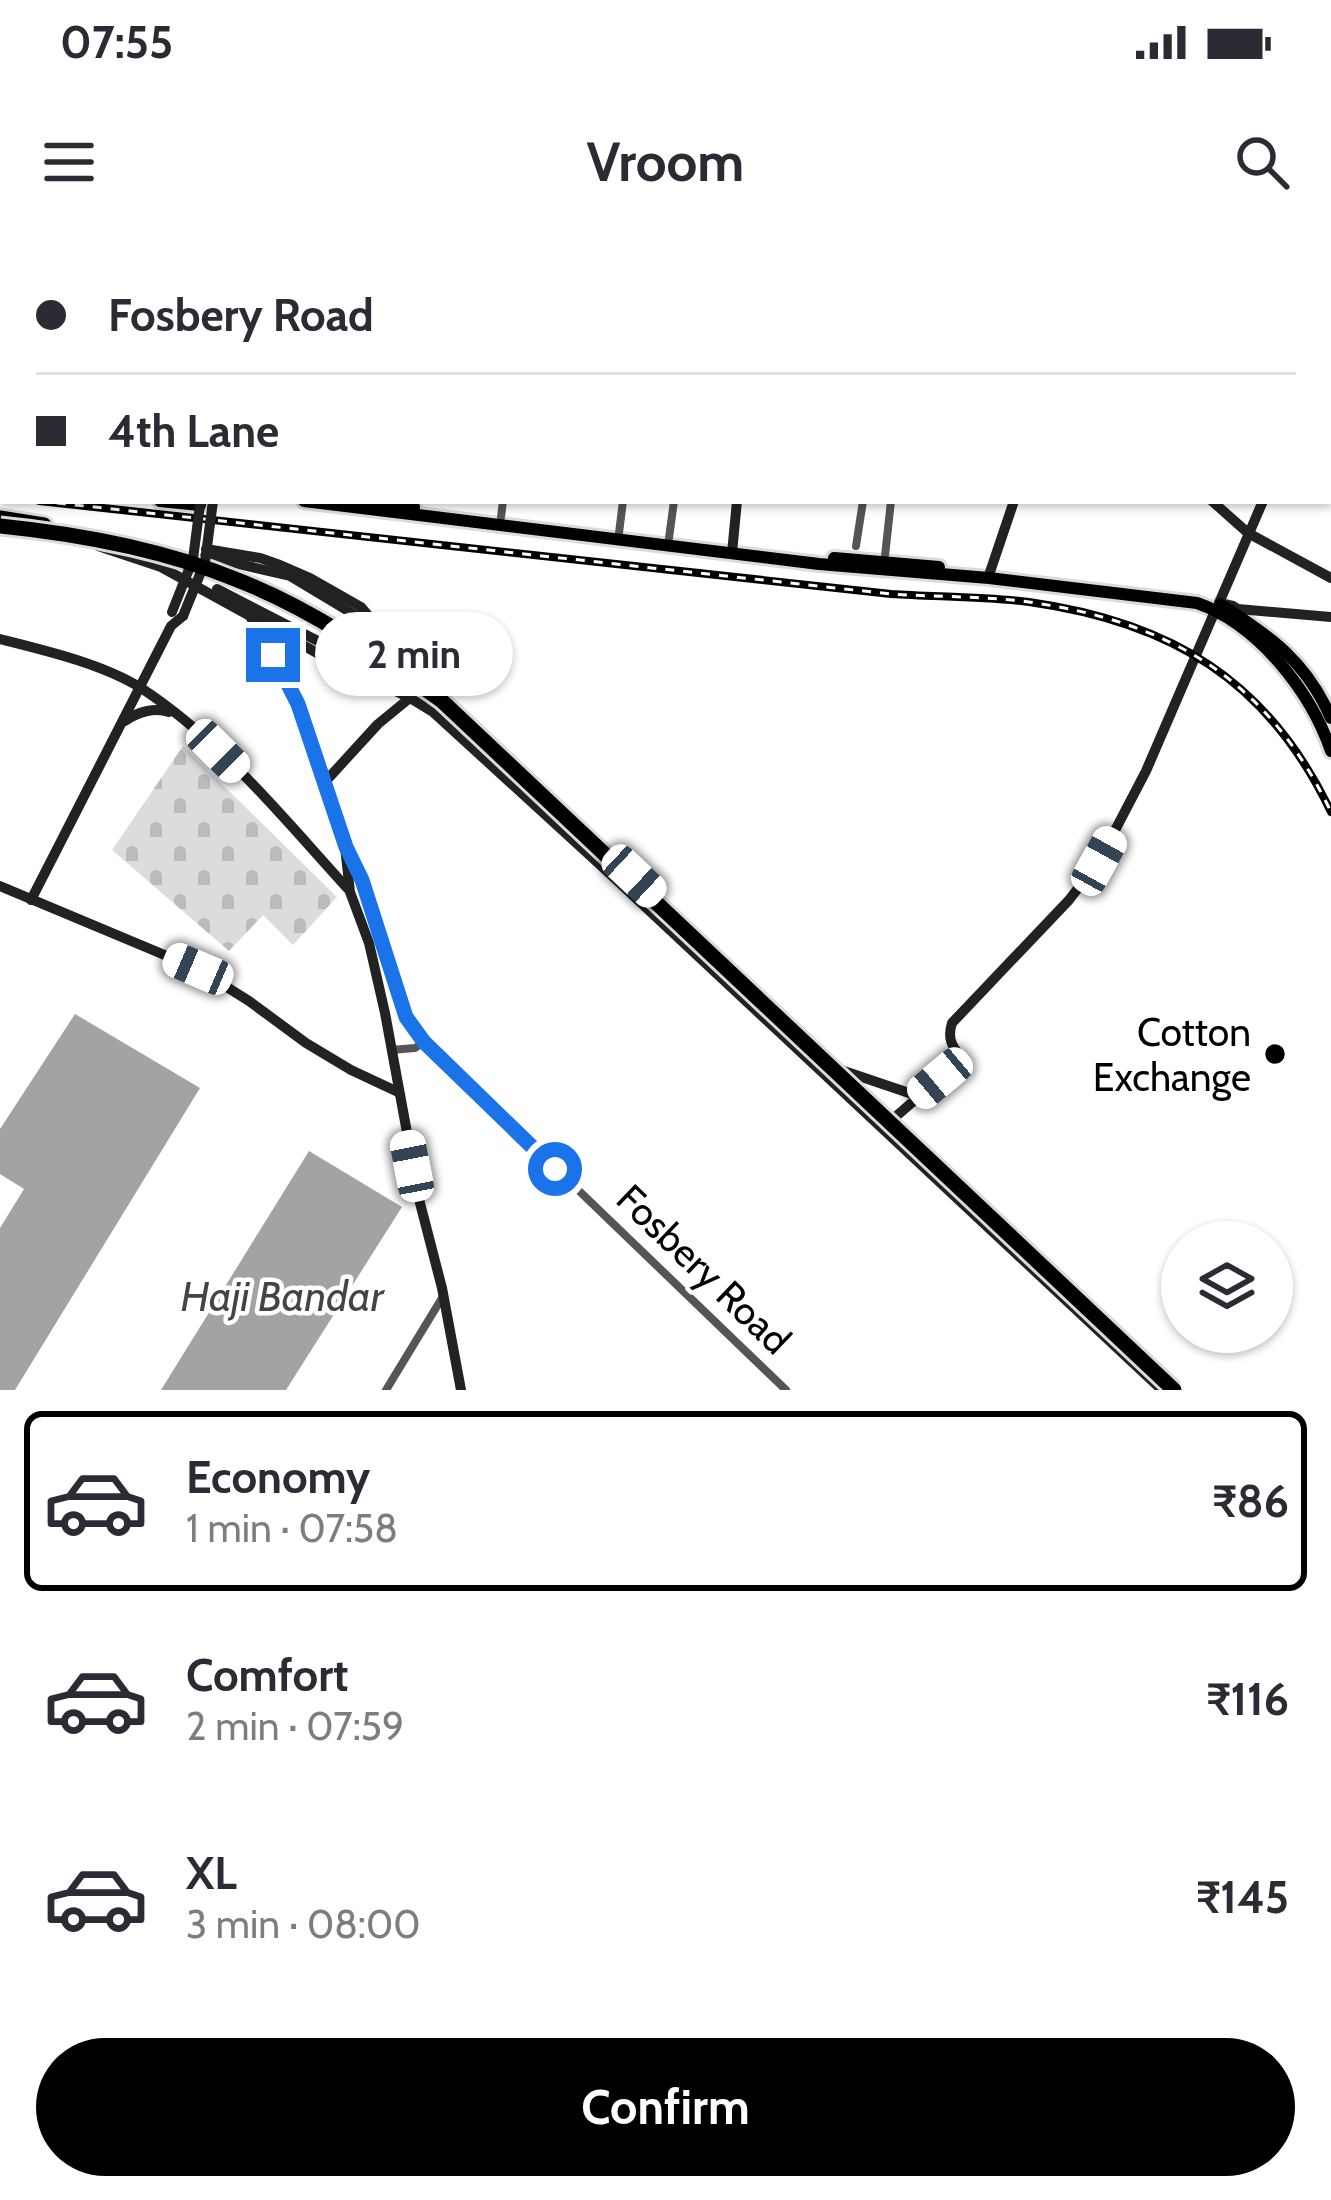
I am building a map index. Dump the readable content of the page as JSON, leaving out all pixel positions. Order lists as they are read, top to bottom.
{
  "streets": {
    "street": ["Fosbery Road"]
  },
  "water": ["Haji Bandar"],
  "places": ["Cotton Exchange"],
  "page": {
    "status": "07:55",
    "header": "Vroom",
    "banner": ["Fosbery Road", "4th Lane"],
    "bubble": "2 min",
    "list": [
      {
        "name": "Economy",
        "note": "1 min · 07:58",
        "value": "₹86"
      },
      {
        "name": "Comfort",
        "note": "2 min · 07:59",
        "value": "₹116"
      },
      {
        "name": "XL",
        "note": "3 min · 08:00",
        "value": "₹145"
      }
    ],
    "buttons": "Confirm"
  }
}
